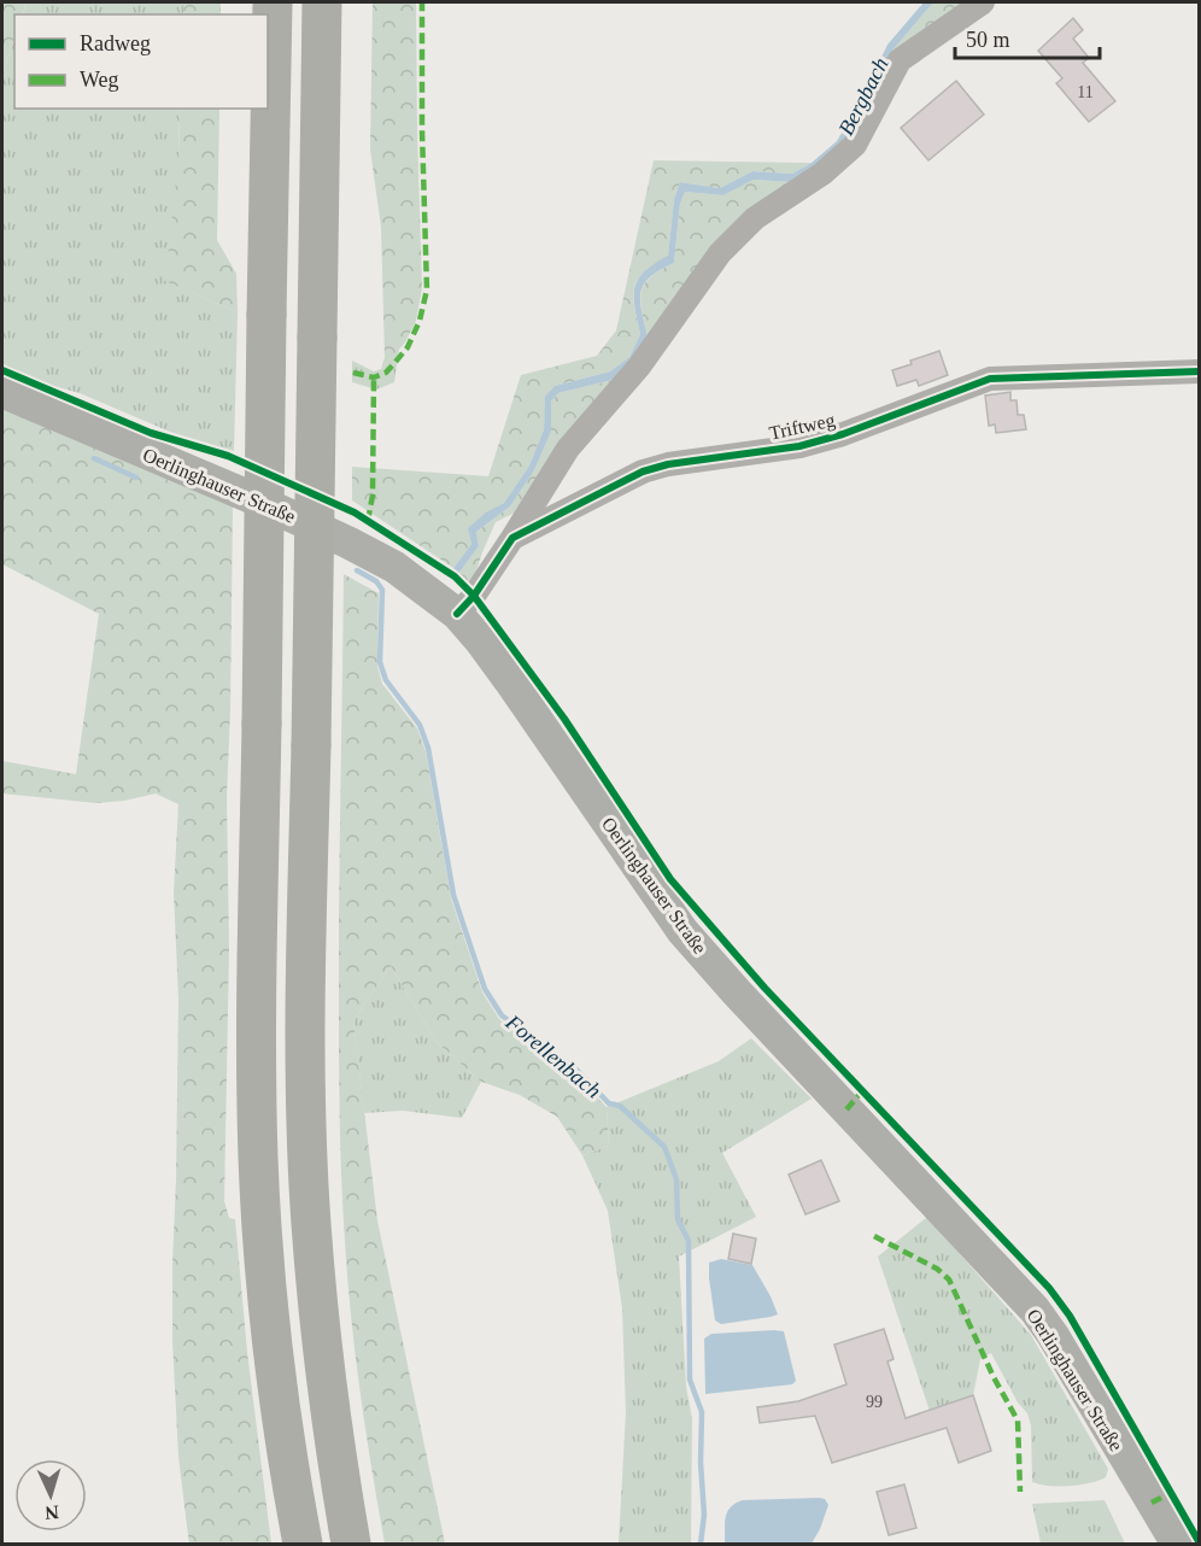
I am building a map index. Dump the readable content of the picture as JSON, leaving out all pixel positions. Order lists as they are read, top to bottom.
{
  "streets": {
    "main road": ["Oerlinghauser Straße"],
    "street": ["Triftweg"]
  },
  "crossings": [
    ["Triftweg", "Oerlinghauser Straße"]
  ],
  "water": ["Bergbach", "Forellenbach"],
  "house_numbers": ["11", "99"],
  "legend": ["Radweg", "Weg"],
  "scale_bar": "50 m",
  "north": "bottom"
}
